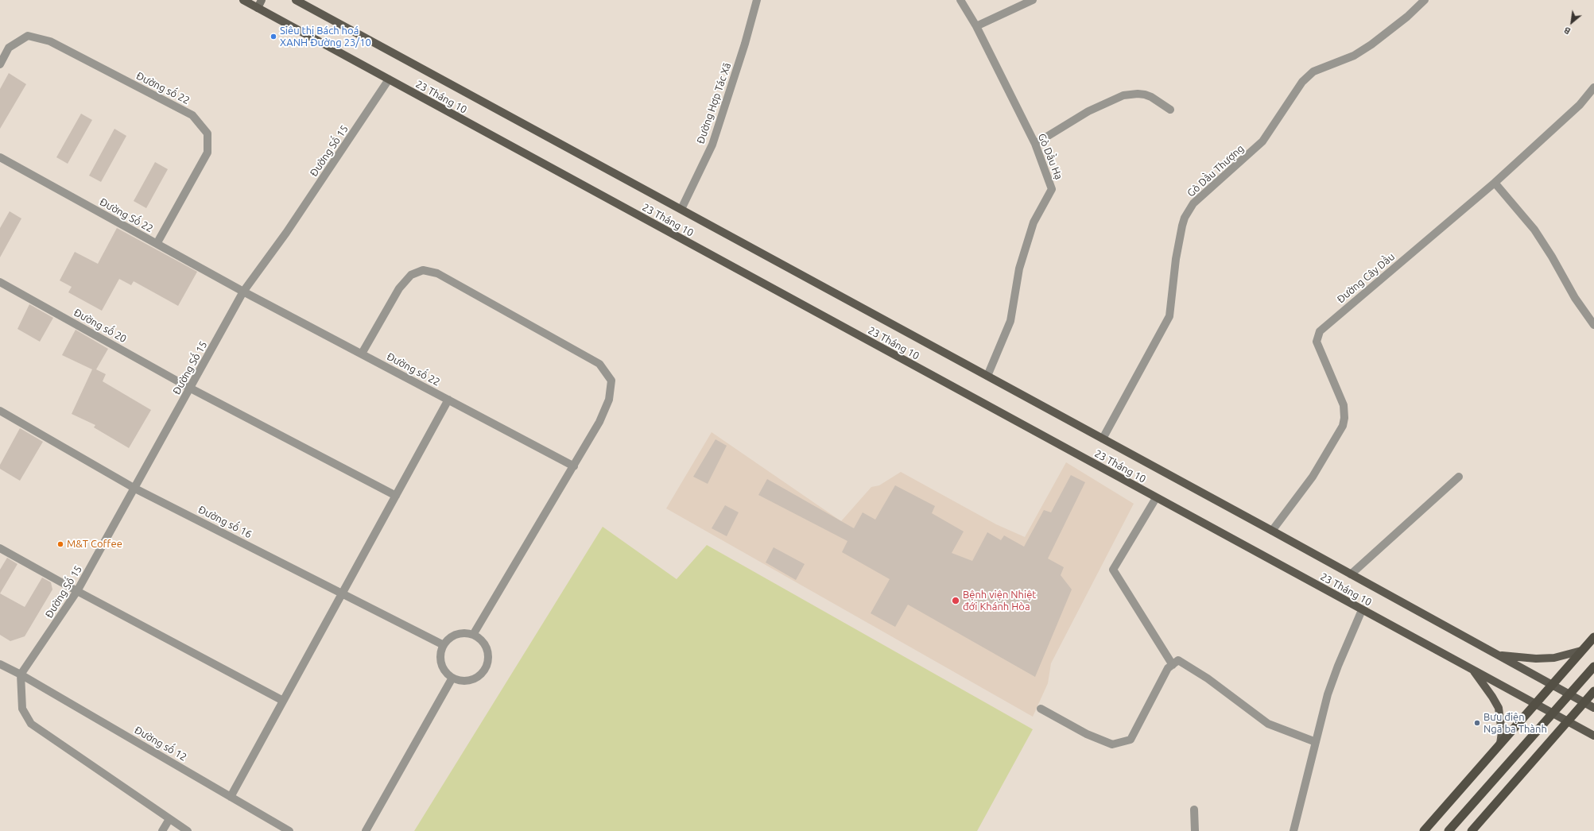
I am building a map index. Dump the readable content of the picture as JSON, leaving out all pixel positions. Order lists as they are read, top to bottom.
{
  "streets": {
    "main road": ["23 Tháng 10"],
    "street": [
      "Đường số 22",
      "Đường Hợp Tác Xã",
      "Đường Số 15",
      "Gò Dầu Hạ",
      "Gò Dầu Thượng",
      "Đường Số 22",
      "Đường Cây Dầu",
      "Đường số 20",
      "Đường số 16",
      "Đường số 12"
    ]
  },
  "crossings": [
    ["Đường số 22", "Đường Số 15"],
    ["Đường số 22", "Đường Số 22"],
    ["23 Tháng 10", "Đường Hợp Tác Xã"],
    ["23 Tháng 10", "Đường Số 15"],
    ["23 Tháng 10", "Gò Dầu Hạ"],
    ["23 Tháng 10", "Gò Dầu Thượng"],
    ["23 Tháng 10", "Đường Cây Dầu"],
    ["Đường Số 15", "Đường Số 22"],
    ["Đường Số 15", "Đường số 20"],
    ["Đường Số 15", "Đường số 16"],
    ["Đường Số 15", "Đường số 12"]
  ],
  "places": [
    "Siêu thị Bách hoá XANH Đường 23/10",
    "M&T Coffee",
    "Bệnh viện Nhiệt đới Khánh Hòa",
    "Bưu điện Ngã ba Thành"
  ],
  "north": "bottom left"
}
